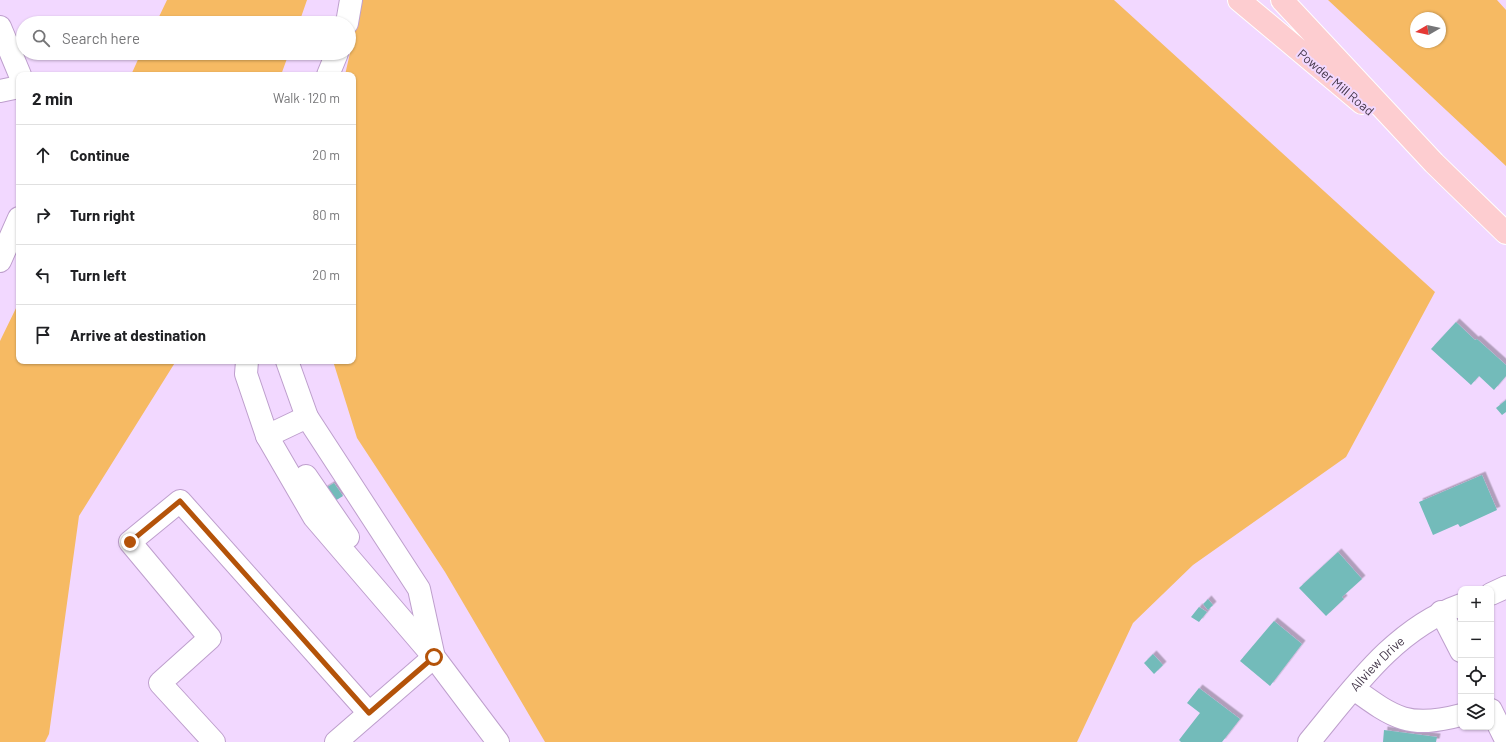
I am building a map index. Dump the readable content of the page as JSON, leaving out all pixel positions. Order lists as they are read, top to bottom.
{
  "streets": {
    "main road": ["Powder Mill Road"],
    "street": ["Allview Drive"]
  },
  "north": "left",
  "page": {
    "search": "Search here",
    "heading": ["2 min", "Walk · 120 m"],
    "list": [
      ["Continue", "20 m"],
      ["Turn right", "80 m"],
      ["Turn left", "20 m"],
      "Arrive at destination"
    ],
    "map_buttons": ["+", "−"]
  }
}
